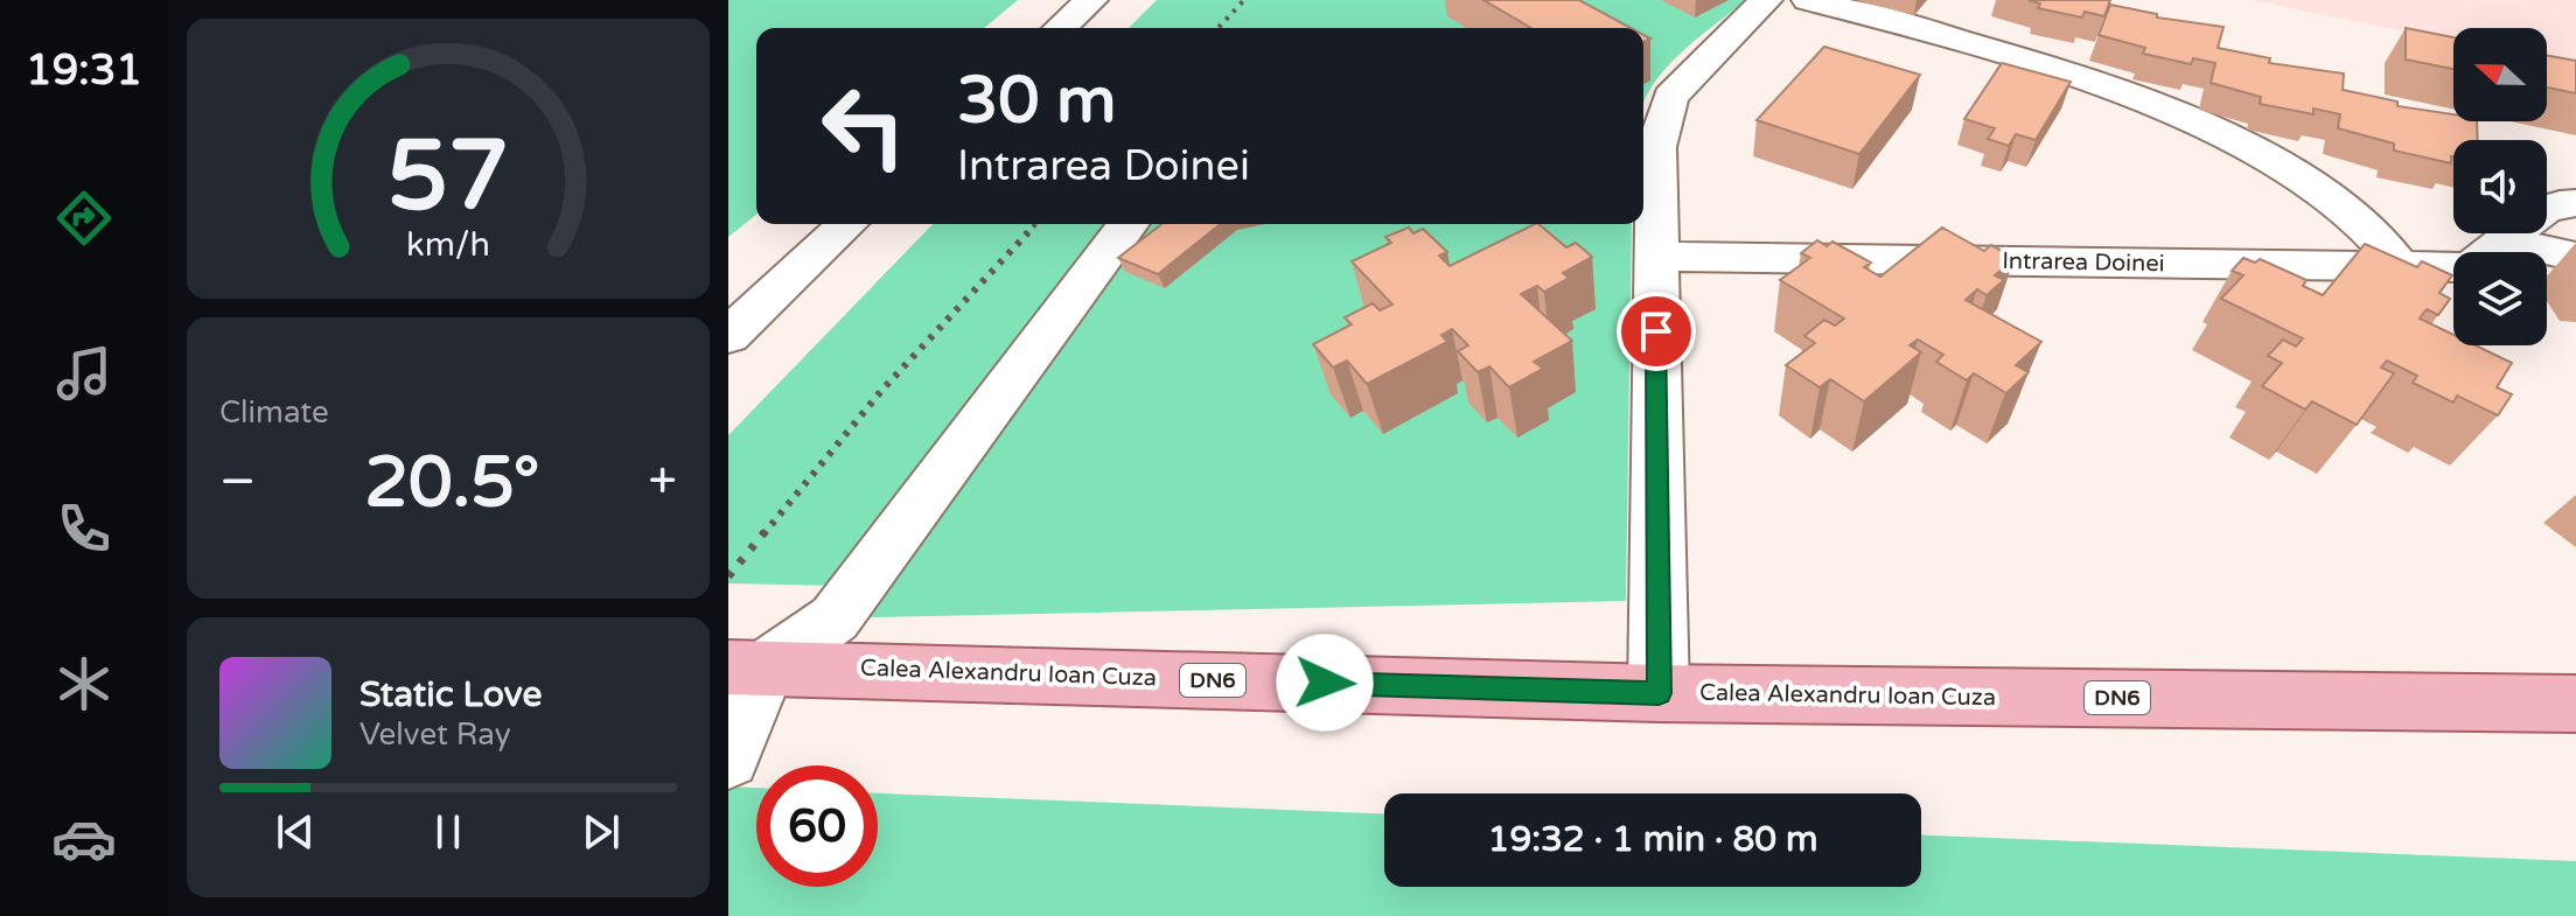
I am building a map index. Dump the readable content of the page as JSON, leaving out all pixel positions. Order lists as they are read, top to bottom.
{
  "streets": {
    "main road": ["Calea Alexandru Ioan Cuza", "DN6"],
    "street": ["Intrarea Doinei"]
  },
  "north": "left",
  "page": {
    "tabs": "19:31",
    "turn": ["30 m", "Intrarea Doinei"],
    "tile": "Climate",
    "heat": ["−", "20.5°", "+"],
    "song": ["Static Love", "Velvet Ray"],
    "limit": "60",
    "trip": "19:32 · 1 min · 80 m",
    "gauge": ["57", "km/h"]
  }
}
